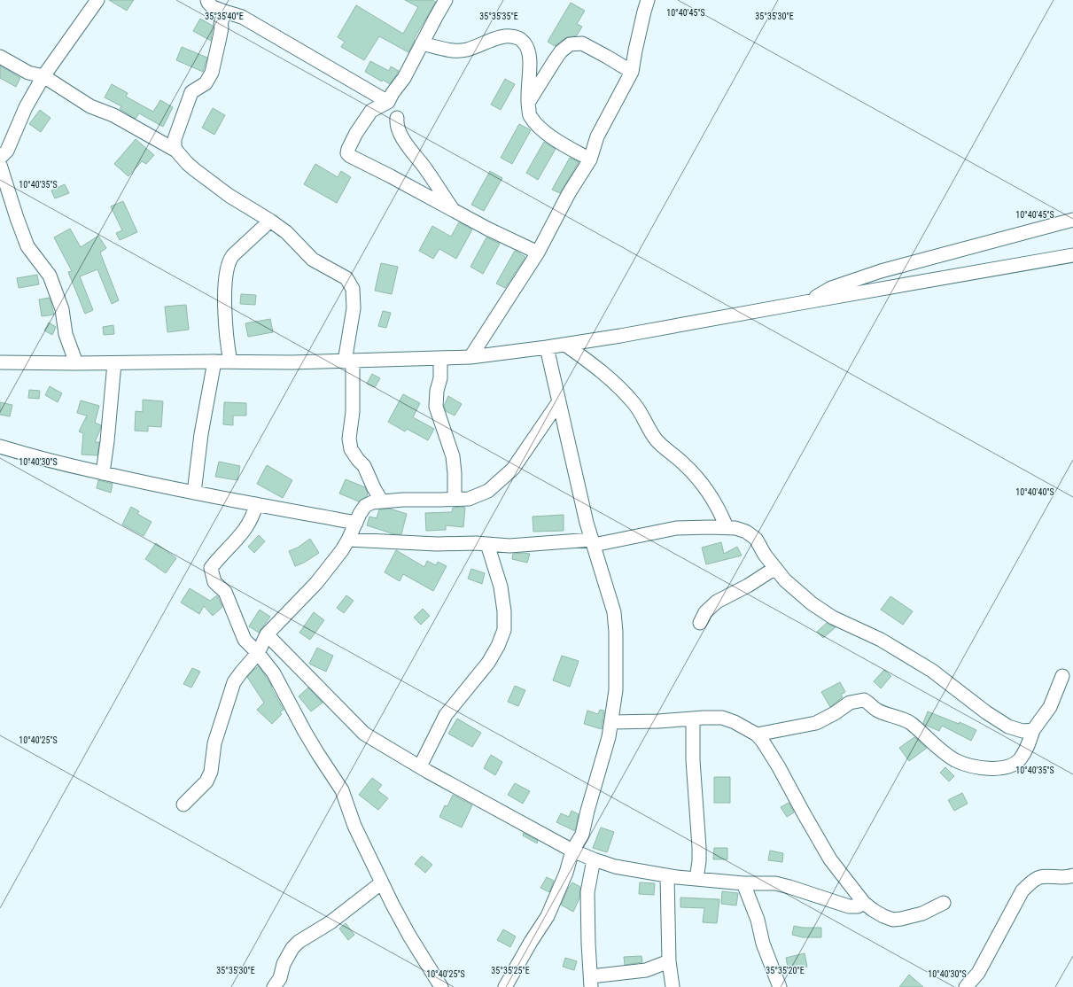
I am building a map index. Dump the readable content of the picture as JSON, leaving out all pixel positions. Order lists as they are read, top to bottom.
{
  "coordinates": [
    "10°40'45\"S",
    "35°35'40\"E",
    "35°35'35\"E",
    "35°35'30\"E",
    "10°40'35\"S",
    "10°40'30\"S",
    "10°40'40\"S",
    "10°40'25\"S",
    "35°35'25\"E",
    "35°35'20\"E"
  ]
}
